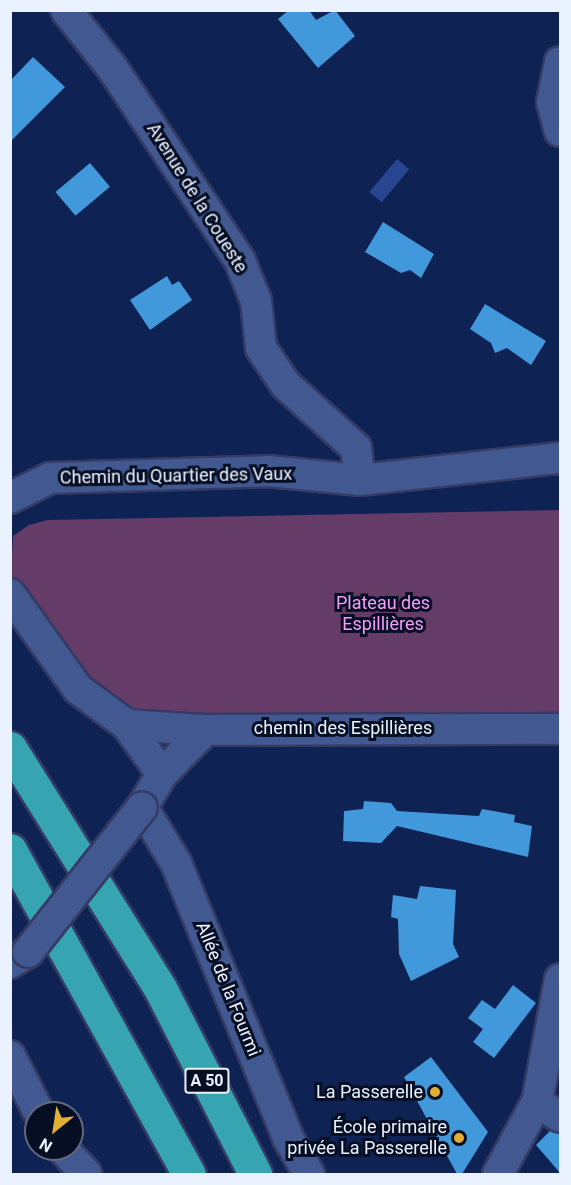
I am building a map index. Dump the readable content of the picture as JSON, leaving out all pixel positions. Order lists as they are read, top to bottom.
{
  "streets": {
    "highway": ["A 50"],
    "street": [
      "Avenue de la Coueste",
      "Chemin du Quartier des Vaux",
      "chemin des Espillières",
      "Allée de la Fourmi"
    ]
  },
  "crossings": [
    ["Avenue de la Coueste", "Chemin du Quartier des Vaux"]
  ],
  "parks": ["Plateau des Espillières"],
  "places": ["La Passerelle", "École primaire privée La Passerelle"],
  "north": "bottom left"
}
